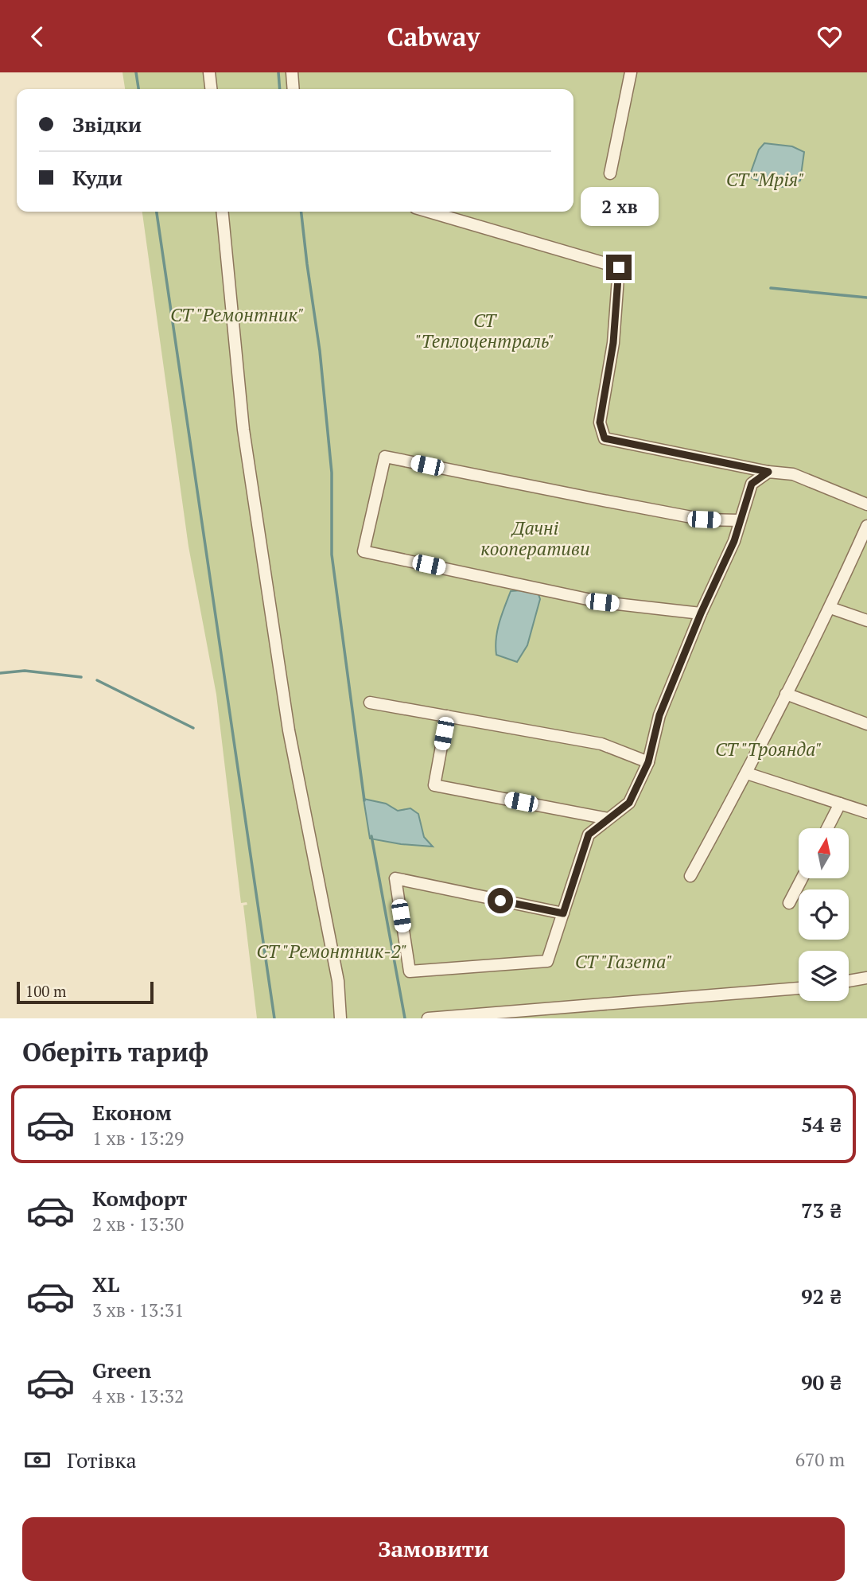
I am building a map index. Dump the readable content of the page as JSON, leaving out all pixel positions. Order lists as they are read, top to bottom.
{
  "parks": [
    "СТ \"Мрія\"",
    "СТ \"Ремонтник\"",
    "СТ \"Теплоцентраль\"",
    "Дачні кооперативи",
    "СТ \"Троянда\"",
    "СТ \"Ремонтник-2\"",
    "СТ \"Газета\""
  ],
  "scale_bar": "100 m",
  "north": "top",
  "page": {
    "header": "Cabway",
    "banner": ["Звідки", "Куди"],
    "bubble": "2 хв",
    "scale": "100 m",
    "heading": "Оберіть тариф",
    "list": [
      {
        "name": "Економ",
        "note": "1 хв · 13:29",
        "value": "54 ₴"
      },
      {
        "name": "Комфорт",
        "note": "2 хв · 13:30",
        "value": "73 ₴"
      },
      {
        "name": "XL",
        "note": "3 хв · 13:31",
        "value": "92 ₴"
      },
      {
        "name": "Green",
        "note": "4 хв · 13:32",
        "value": "90 ₴"
      }
    ],
    "pay": ["Готівка", "670 m"],
    "buttons": "Замовити"
  }
}
